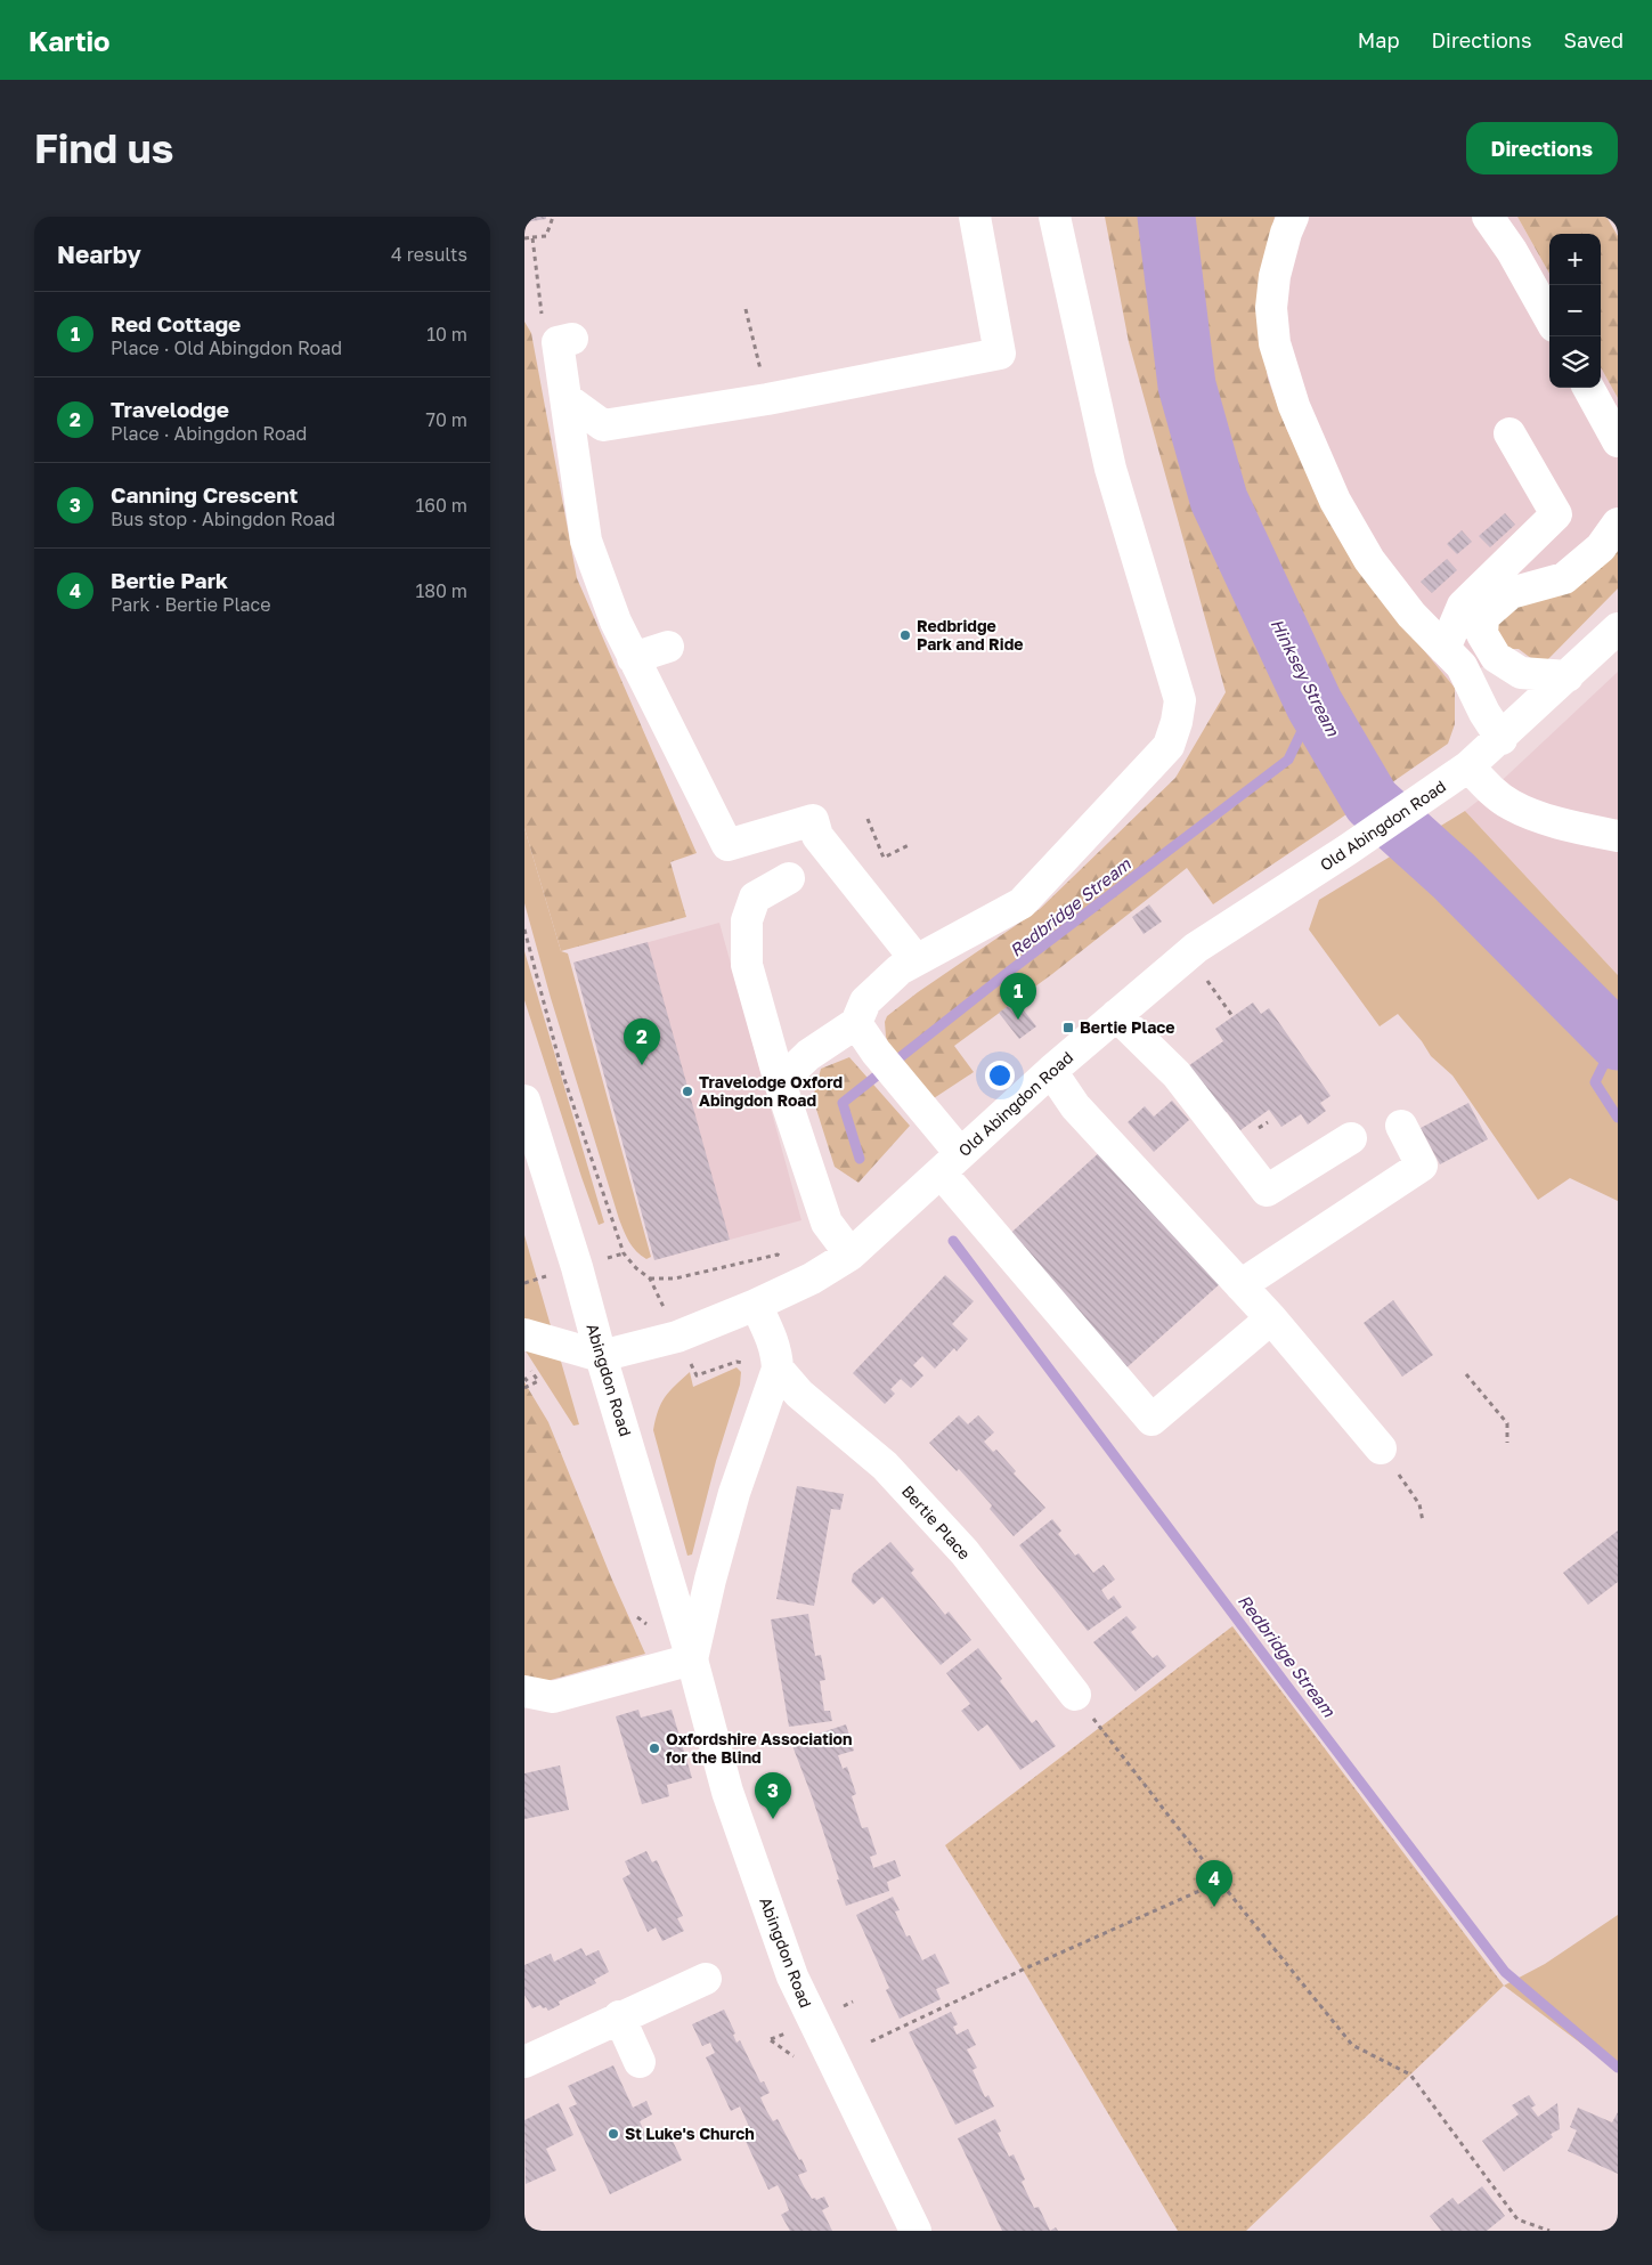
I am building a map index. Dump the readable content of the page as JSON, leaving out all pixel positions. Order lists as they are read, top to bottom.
{
  "streets": {
    "street": ["Old Abingdon Road", "Abingdon Road", "Bertie Place"]
  },
  "crossings": [
    ["Old Abingdon Road", "Abingdon Road"],
    ["Abingdon Road", "Bertie Place"]
  ],
  "water": ["Hinksey Stream", "Redbridge Stream"],
  "places": {
    "other": [
      "Redbridge Park and Ride",
      "Travelodge Oxford Abingdon Road",
      "Oxfordshire Association for the Blind",
      "St Luke's Church"
    ],
    "transit": ["Bertie Place"]
  },
  "page": {
    "header": "Kartio",
    "nav": ["Map", "Directions", "Saved"],
    "buttons": "Directions",
    "title": "Find us",
    "heading": ["Nearby", "4 results"],
    "map_buttons": ["+", "−"],
    "list": [
      {
        "mark": "1",
        "name": "Red Cottage",
        "note": "Place · Old Abingdon Road",
        "value": "10 m"
      },
      {
        "mark": "2",
        "name": "Travelodge",
        "note": "Place · Abingdon Road",
        "value": "70 m"
      },
      {
        "mark": "3",
        "name": "Canning Crescent",
        "note": "Bus stop · Abingdon Road",
        "value": "160 m"
      },
      {
        "mark": "4",
        "name": "Bertie Park",
        "note": "Park · Bertie Place",
        "value": "180 m"
      }
    ],
    "pins": [
      "1",
      "2",
      "3",
      "4"
    ]
  }
}
